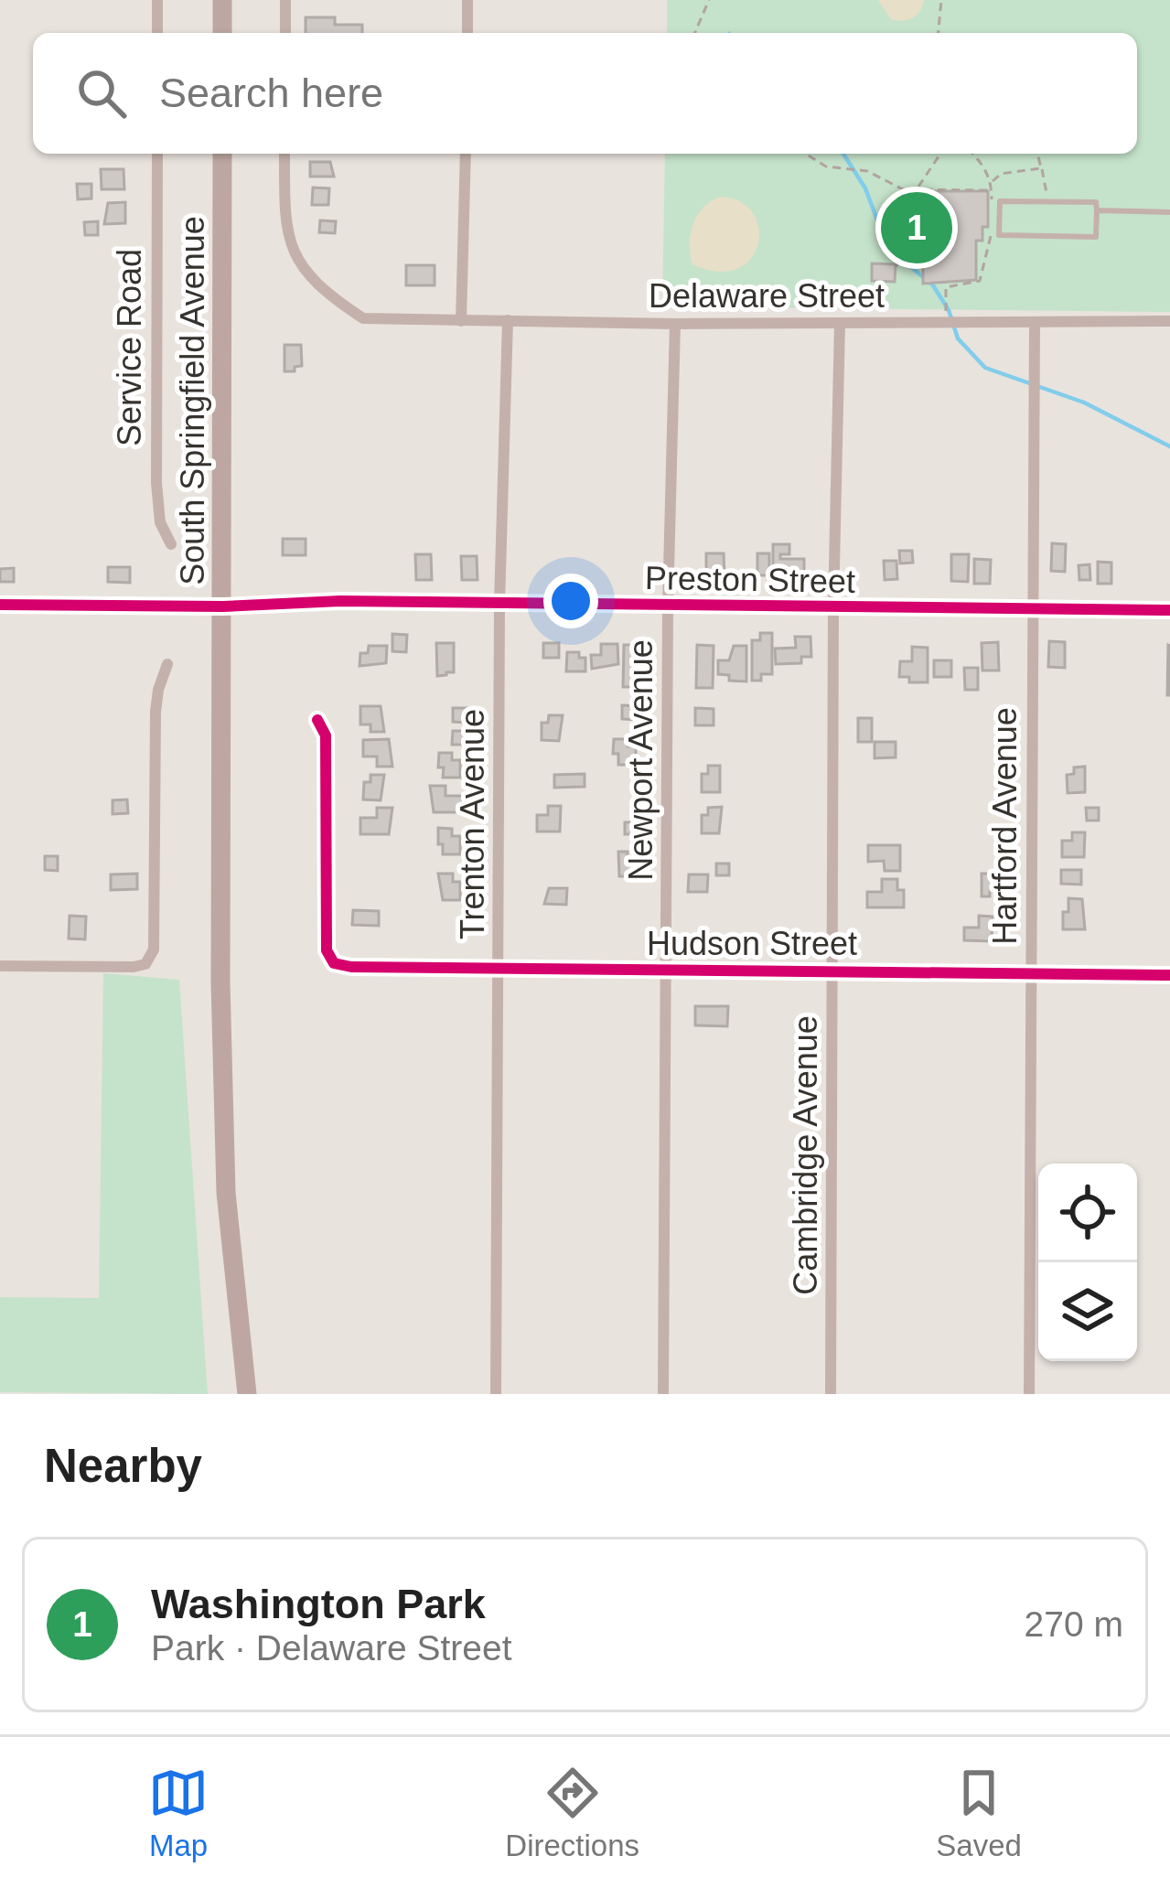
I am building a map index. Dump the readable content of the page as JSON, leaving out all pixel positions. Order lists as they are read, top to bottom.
{
  "streets": {
    "main road": ["South Springfield Avenue"],
    "street": [
      "Delaware Street",
      "Service Road",
      "Preston Street",
      "Newport Avenue",
      "Trenton Avenue",
      "Hartford Avenue",
      "Hudson Street",
      "Cambridge Avenue"
    ]
  },
  "crossings": [
    ["Delaware Street", "Newport Avenue"],
    ["Delaware Street", "Trenton Avenue"],
    ["Delaware Street", "Hartford Avenue"],
    ["Delaware Street", "Cambridge Avenue"],
    ["South Springfield Avenue", "Preston Street"],
    ["Preston Street", "Newport Avenue"],
    ["Preston Street", "Trenton Avenue"],
    ["Preston Street", "Hartford Avenue"],
    ["Preston Street", "Cambridge Avenue"],
    ["Newport Avenue", "Hudson Street"],
    ["Trenton Avenue", "Hudson Street"],
    ["Hartford Avenue", "Hudson Street"],
    ["Hudson Street", "Cambridge Avenue"]
  ],
  "page": {
    "search": "Search here",
    "pins": "1",
    "heading": "Nearby",
    "list": [
      {
        "mark": "1",
        "name": "Washington Park",
        "note": "Park · Delaware Street",
        "value": "270 m"
      }
    ],
    "nav": ["Map", "Directions", "Saved"]
  }
}
